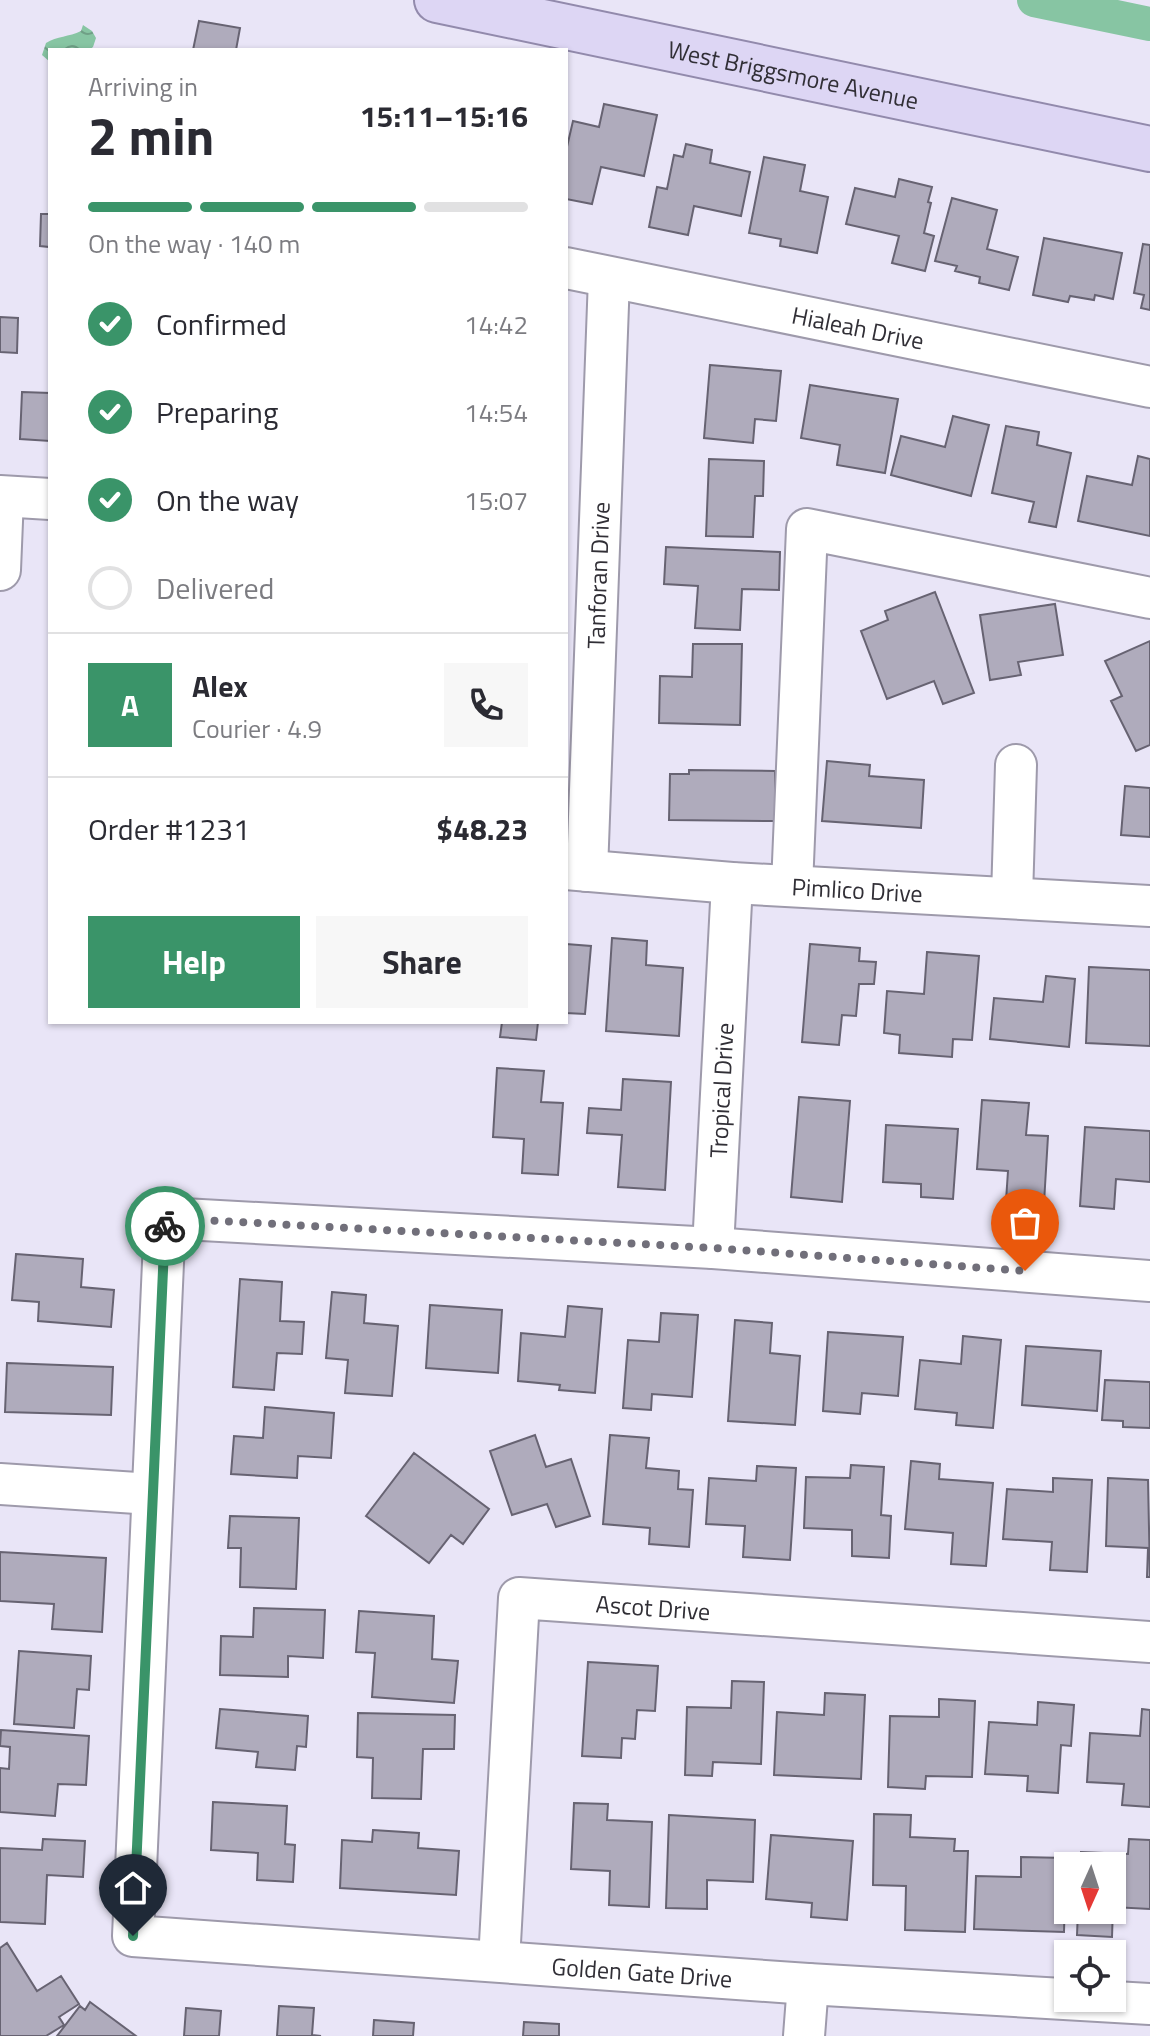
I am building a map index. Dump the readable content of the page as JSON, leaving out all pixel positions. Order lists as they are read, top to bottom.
{
  "streets": {
    "main road": ["West Briggsmore Avenue"],
    "street": [
      "Hialeah Drive",
      "Tanforan Drive",
      "Pimlico Drive",
      "Tropical Drive",
      "Ascot Drive",
      "Golden Gate Drive"
    ]
  },
  "crossings": [
    ["Hialeah Drive", "Tanforan Drive"],
    ["Tanforan Drive", "Pimlico Drive"],
    ["Pimlico Drive", "Tropical Drive"],
    ["Ascot Drive", "Golden Gate Drive"]
  ],
  "north": "bottom",
  "page": {
    "heading": ["2 min", "Arriving in", "15:11–15:16"],
    "panel": [
      "Alex",
      "Courier · 4.9",
      "Order #1231",
      "$48.23"
    ],
    "bar": "On the way · 140 m",
    "list": [
      ["Confirmed", "14:42"],
      ["Preparing", "14:54"],
      ["On the way", "15:07"],
      "Delivered"
    ],
    "round": "A",
    "buttons": ["Help", "Share"]
  }
}
